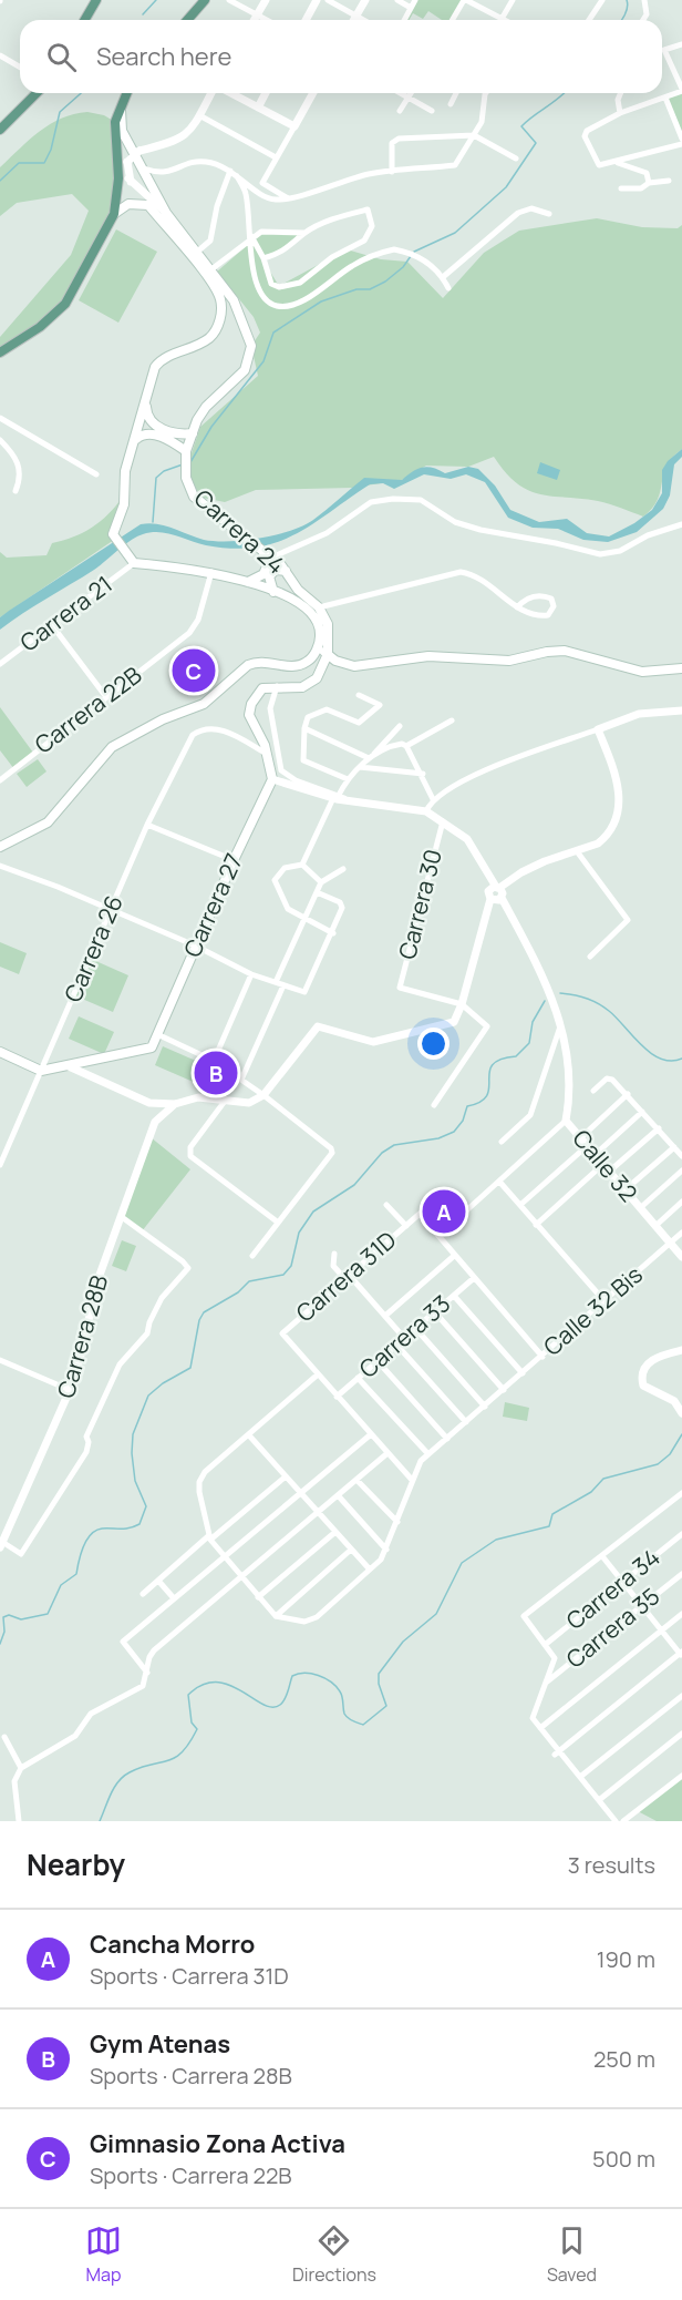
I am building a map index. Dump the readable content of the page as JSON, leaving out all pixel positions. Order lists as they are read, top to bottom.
{
  "streets": {
    "main road": ["Carrera 24", "Carrera 27"],
    "street": [
      "Carrera 21",
      "Carrera 22B",
      "Carrera 30",
      "Carrera 26",
      "Calle 32",
      "Carrera 31D",
      "Calle 32 Bis",
      "Carrera 28B",
      "Carrera 33",
      "Carrera 34",
      "Carrera 35"
    ]
  },
  "crossings": [
    ["Carrera 24", "Carrera 21"],
    ["Carrera 24", "Carrera 22B"],
    ["Calle 32", "Calle 32 Bis"]
  ],
  "page": {
    "search": "Search here",
    "pins": ["C", "B", "A"],
    "heading": ["Nearby", "3 results"],
    "list": [
      {
        "mark": "A",
        "name": "Cancha Morro",
        "note": "Sports · Carrera 31D",
        "value": "190 m"
      },
      {
        "mark": "B",
        "name": "Gym Atenas",
        "note": "Sports · Carrera 28B",
        "value": "250 m"
      },
      {
        "mark": "C",
        "name": "Gimnasio Zona Activa",
        "note": "Sports · Carrera 22B",
        "value": "500 m"
      }
    ],
    "nav": ["Map", "Directions", "Saved"]
  }
}
